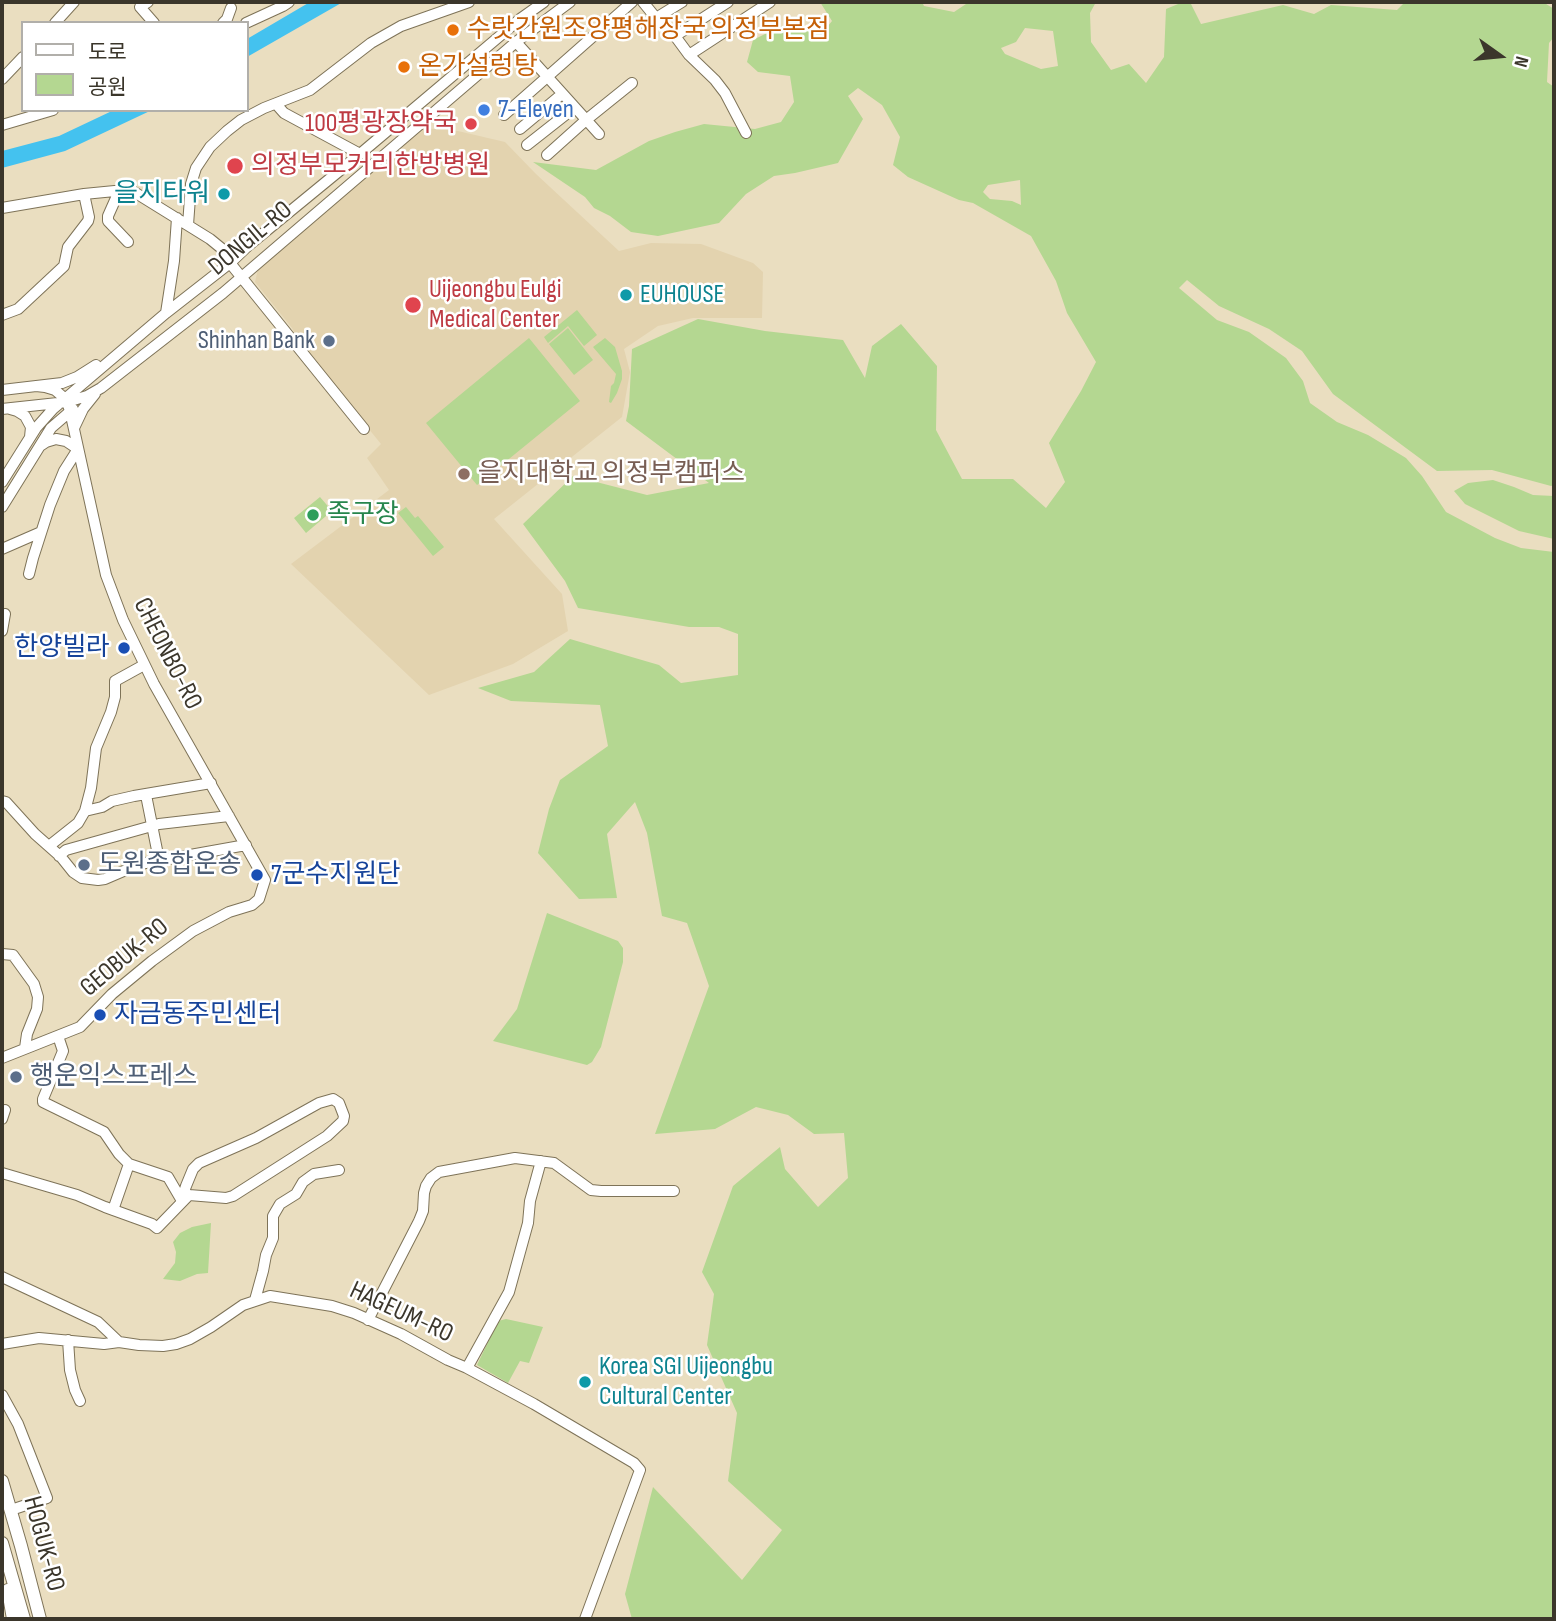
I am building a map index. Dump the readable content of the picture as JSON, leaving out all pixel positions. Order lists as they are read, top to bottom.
{
  "streets": {
    "main road": ["HOGUK-RO"],
    "street": [
      "DONGIL-RO",
      "CHEONBO-RO",
      "GEOBUK-RO",
      "HAGEUM-RO"
    ]
  },
  "crossings": [
    ["DONGIL-RO", "CHEONBO-RO"],
    ["CHEONBO-RO", "GEOBUK-RO"]
  ],
  "places": [
    "수랏간원조양평해장국 의정부본점",
    "온가설렁탕",
    "7-Eleven",
    "100평광장약국",
    "의정부모커리한방병원",
    "을지타워",
    "EUHOUSE",
    "Uijeongbu Eulgi Medical Center",
    "Shinhan Bank",
    "을지대학교 의정부캠퍼스",
    "족구장",
    "한양빌라",
    "도원종합운송",
    "7군수지원단",
    "자금동주민센터",
    "행운익스프레스",
    "Korea SGI Uijeongbu Cultural Center"
  ],
  "legend": ["도로", "공원"],
  "north": "right"
}
